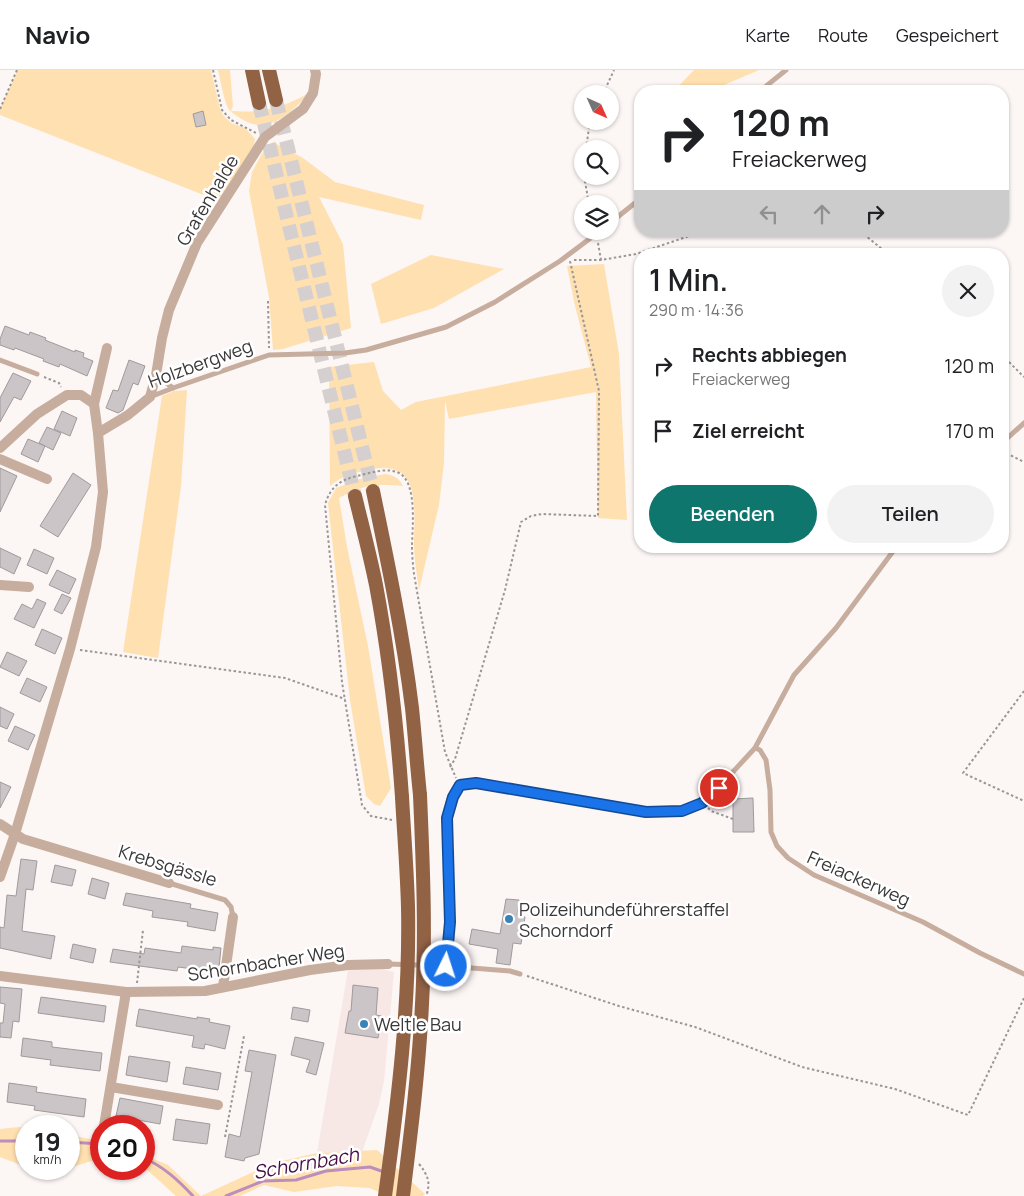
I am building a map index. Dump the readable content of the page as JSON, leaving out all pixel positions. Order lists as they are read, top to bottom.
{
  "streets": {
    "street": [
      "Grafenhalde",
      "Holzbergweg",
      "Krebsgässle",
      "Schornbacher Weg"
    ],
    "lane": ["Freiackerweg"]
  },
  "crossings": [
    ["Grafenhalde", "Holzbergweg"],
    ["Krebsgässle", "Schornbacher Weg"]
  ],
  "water": ["Schornbach"],
  "places": ["Polizeihundeführerstaffel Schorndorf", "Weltle Bau"],
  "north": "bottom right",
  "page": {
    "header": "Navio",
    "nav": ["Karte", "Route", "Gespeichert"],
    "turn": ["120 m", "Freiackerweg"],
    "heading": ["1 Min.", "290 m · 14:36"],
    "list": [
      {
        "name": "Rechts abbiegen",
        "note": "Freiackerweg",
        "value": "120 m"
      },
      {
        "name": "Ziel erreicht",
        "value": "170 m"
      }
    ],
    "buttons": ["Beenden", "Teilen"],
    "speed": "19 km/h",
    "limit": "20"
  }
}
